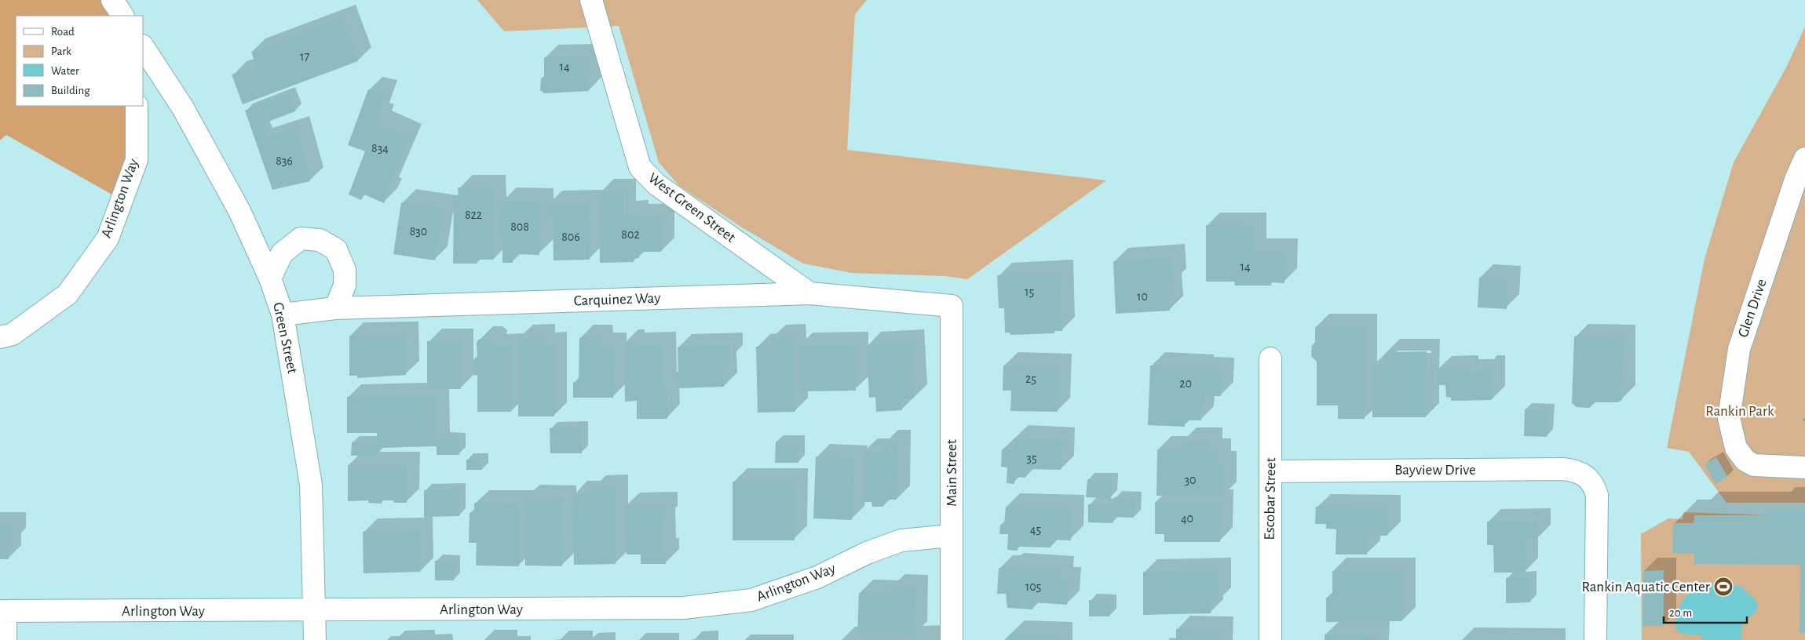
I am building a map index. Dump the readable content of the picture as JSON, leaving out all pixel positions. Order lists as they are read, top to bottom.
{
  "streets": {
    "street": [
      "Arlington Way",
      "West Green Street",
      "Carquinez Way",
      "Glen Drive",
      "Green Street",
      "Bayview Drive",
      "Main Street",
      "Escobar Street"
    ]
  },
  "crossings": [
    ["Arlington Way", "Green Street"],
    ["Arlington Way", "Main Street"],
    ["West Green Street", "Carquinez Way"],
    ["Carquinez Way", "Green Street"],
    ["Carquinez Way", "Main Street"],
    ["Bayview Drive", "Escobar Street"]
  ],
  "parks": ["Rankin Park"],
  "places": {
    "sports": ["Rankin Aquatic Center"]
  },
  "house_numbers": [
    "17",
    "14",
    "834",
    "836",
    "822",
    "808",
    "830",
    "802",
    "806",
    "14",
    "15",
    "10",
    "25",
    "20",
    "35",
    "30",
    "40",
    "45",
    "105"
  ],
  "legend": [
    "Road",
    "Park",
    "Water",
    "Building"
  ],
  "scale_bar": "20 m"
}
